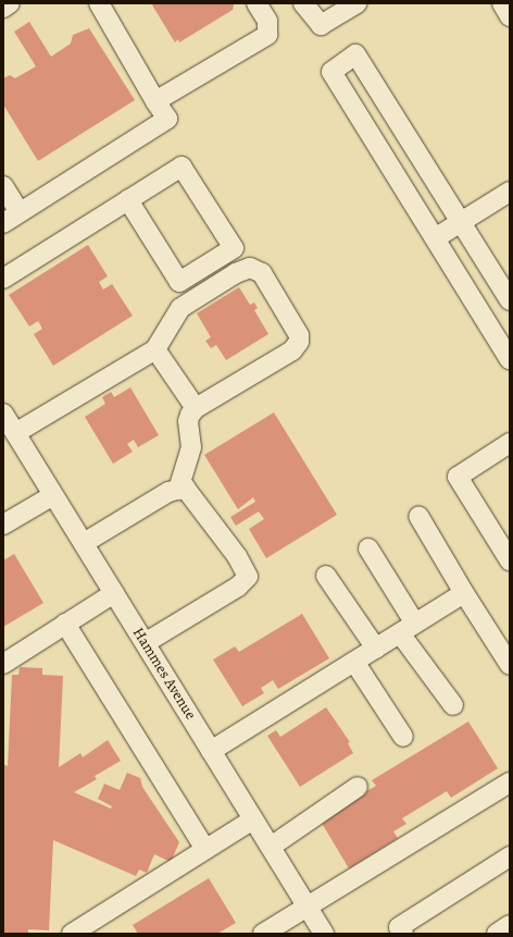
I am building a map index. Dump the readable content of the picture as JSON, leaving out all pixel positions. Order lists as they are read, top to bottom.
{
  "streets": {
    "street": ["Hammes Avenue"]
  }
}
